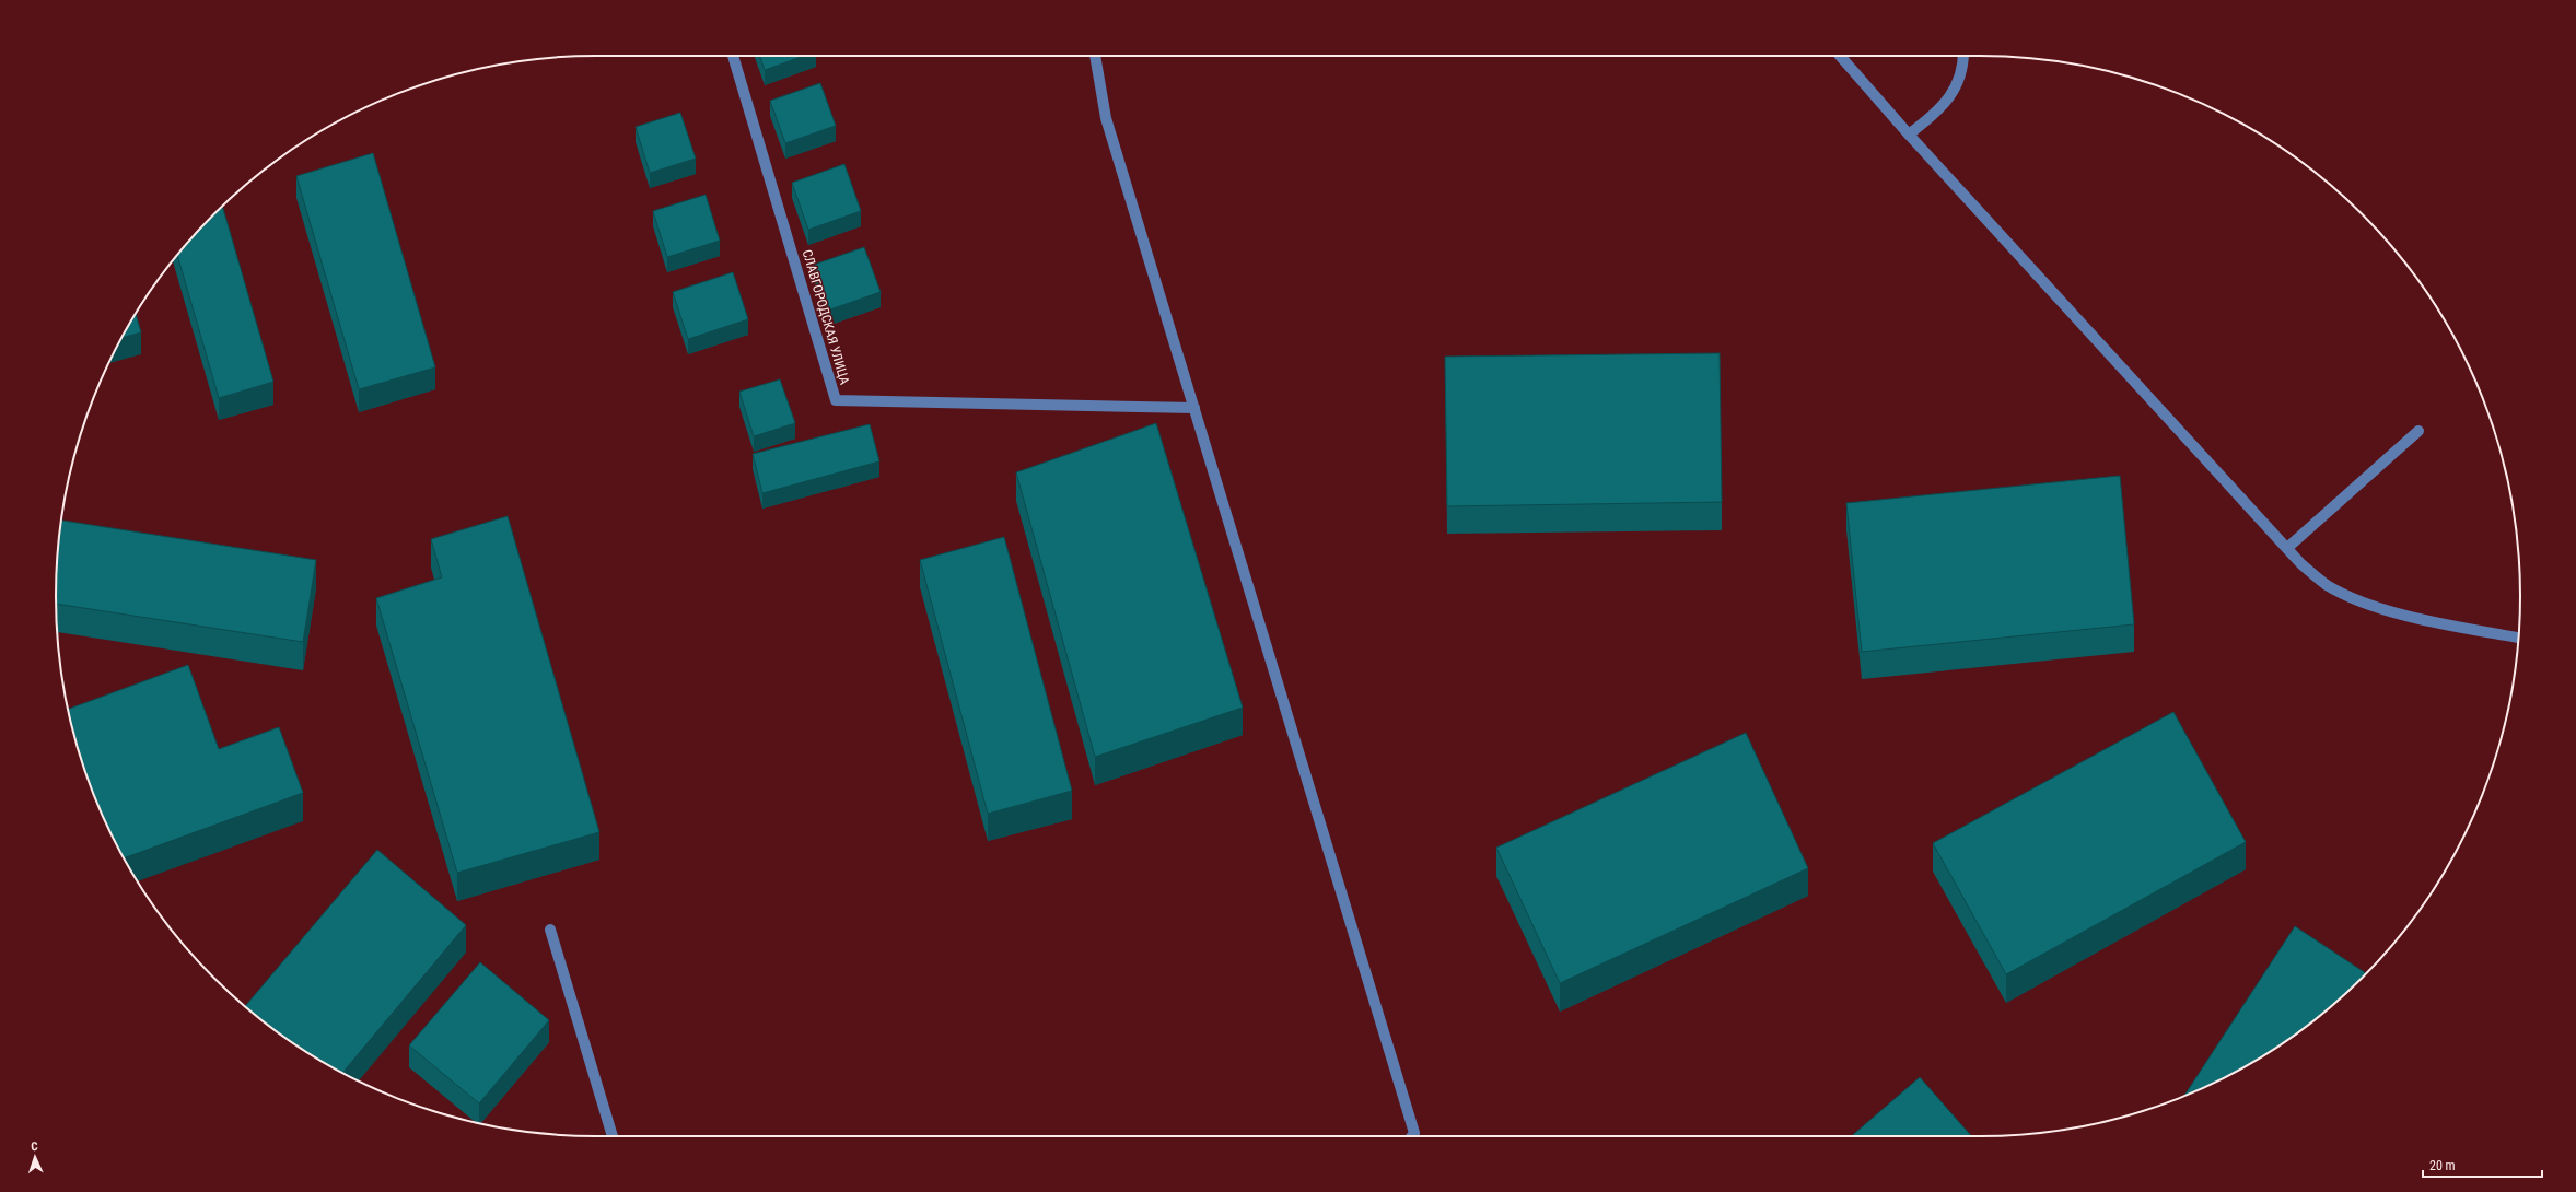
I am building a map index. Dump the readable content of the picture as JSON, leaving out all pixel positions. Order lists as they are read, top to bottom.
{
  "streets": {
    "street": ["СЛАВГОРОДСКАЯ УЛИЦА"]
  },
  "scale_bar": "20 m",
  "north": "top"
}
